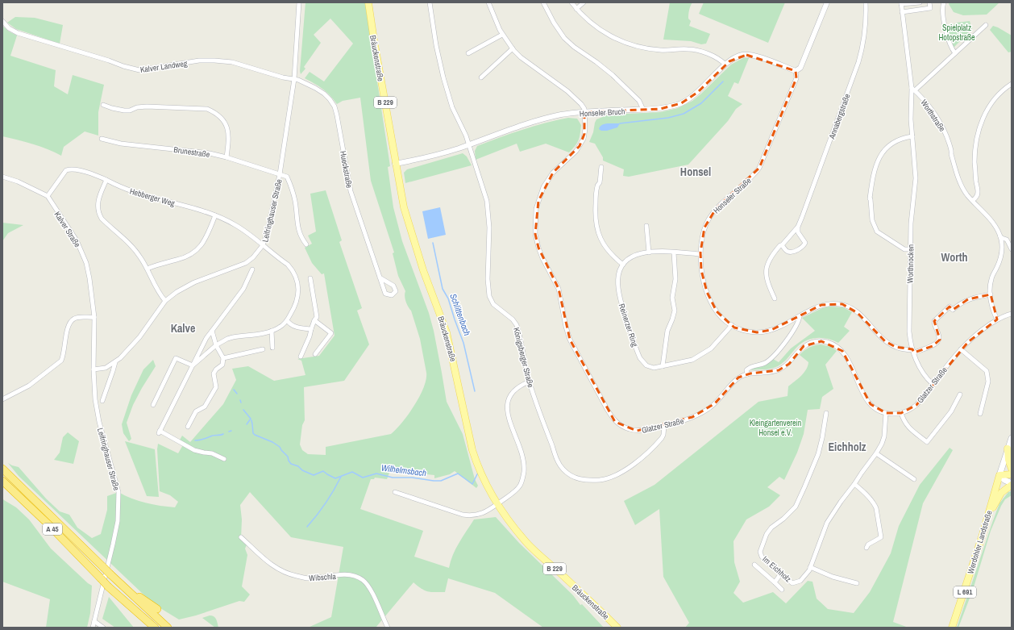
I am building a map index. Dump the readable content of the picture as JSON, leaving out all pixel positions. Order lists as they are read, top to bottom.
{
  "streets": {
    "highway": ["A 45"],
    "main road": [
      "Bräuckenstraße",
      "B 229",
      "Werdohler Landstraße",
      "L 691"
    ],
    "street": [
      "Kalver Landweg",
      "Honseler Bruch",
      "Worthstraße",
      "Annabergstraße",
      "Brunestraße",
      "Hueckstraße",
      "Honseler Straße",
      "Hebberger Weg",
      "Leifringhauser Straße",
      "Kalver Straße",
      "Worthnocken",
      "Reinerzer Ring",
      "Königsberger Straße",
      "Glatzer Straße",
      "Im Eichholz",
      "Wibschla"
    ]
  },
  "crossings": [
    ["Bräuckenstraße", "Honseler Bruch"],
    ["Kalver Landweg", "Hueckstraße"],
    ["Kalver Landweg", "Leifringhauser Straße"],
    ["Honseler Bruch", "Honseler Straße"],
    ["Honseler Bruch", "Königsberger Straße"],
    ["Honseler Bruch", "Glatzer Straße"],
    ["Worthstraße", "Worthnocken"],
    ["Worthstraße", "Glatzer Straße"],
    ["Brunestraße", "Leifringhauser Straße"],
    ["Hueckstraße", "Leifringhauser Straße"],
    ["Honseler Straße", "Worthnocken"],
    ["Honseler Straße", "Reinerzer Ring"],
    ["Hebberger Weg", "Leifringhauser Straße"],
    ["Hebberger Weg", "Kalver Straße"],
    ["Leifringhauser Straße", "Kalver Straße"],
    ["Worthnocken", "Glatzer Straße"],
    ["Königsberger Straße", "Glatzer Straße"],
    ["Glatzer Straße", "Im Eichholz"],
    ["Werdohler Landstraße", "L 691"]
  ],
  "districts": [
    "Honsel",
    "Worth",
    "Kalve",
    "Eichholz"
  ],
  "water": ["Schlittenbach", "Wilhelmsbach"],
  "parks": ["Spielplatz Hotopstraße", "Kleingartenverein Honsel e.V."]
}
